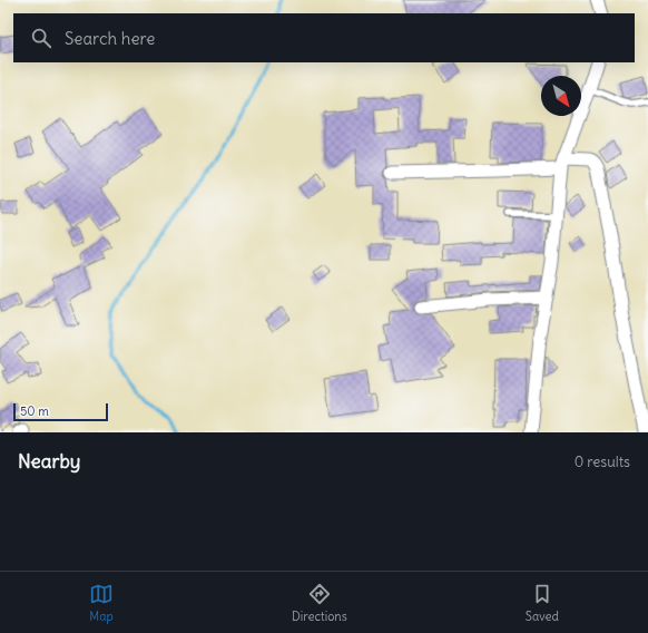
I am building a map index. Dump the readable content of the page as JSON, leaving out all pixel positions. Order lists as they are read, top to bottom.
{
  "scale_bar": "50 m",
  "north": "bottom right",
  "page": {
    "search": "Search here",
    "scale": "50 m",
    "heading": ["Nearby", "0 results"],
    "nav": ["Map", "Directions", "Saved"]
  }
}
